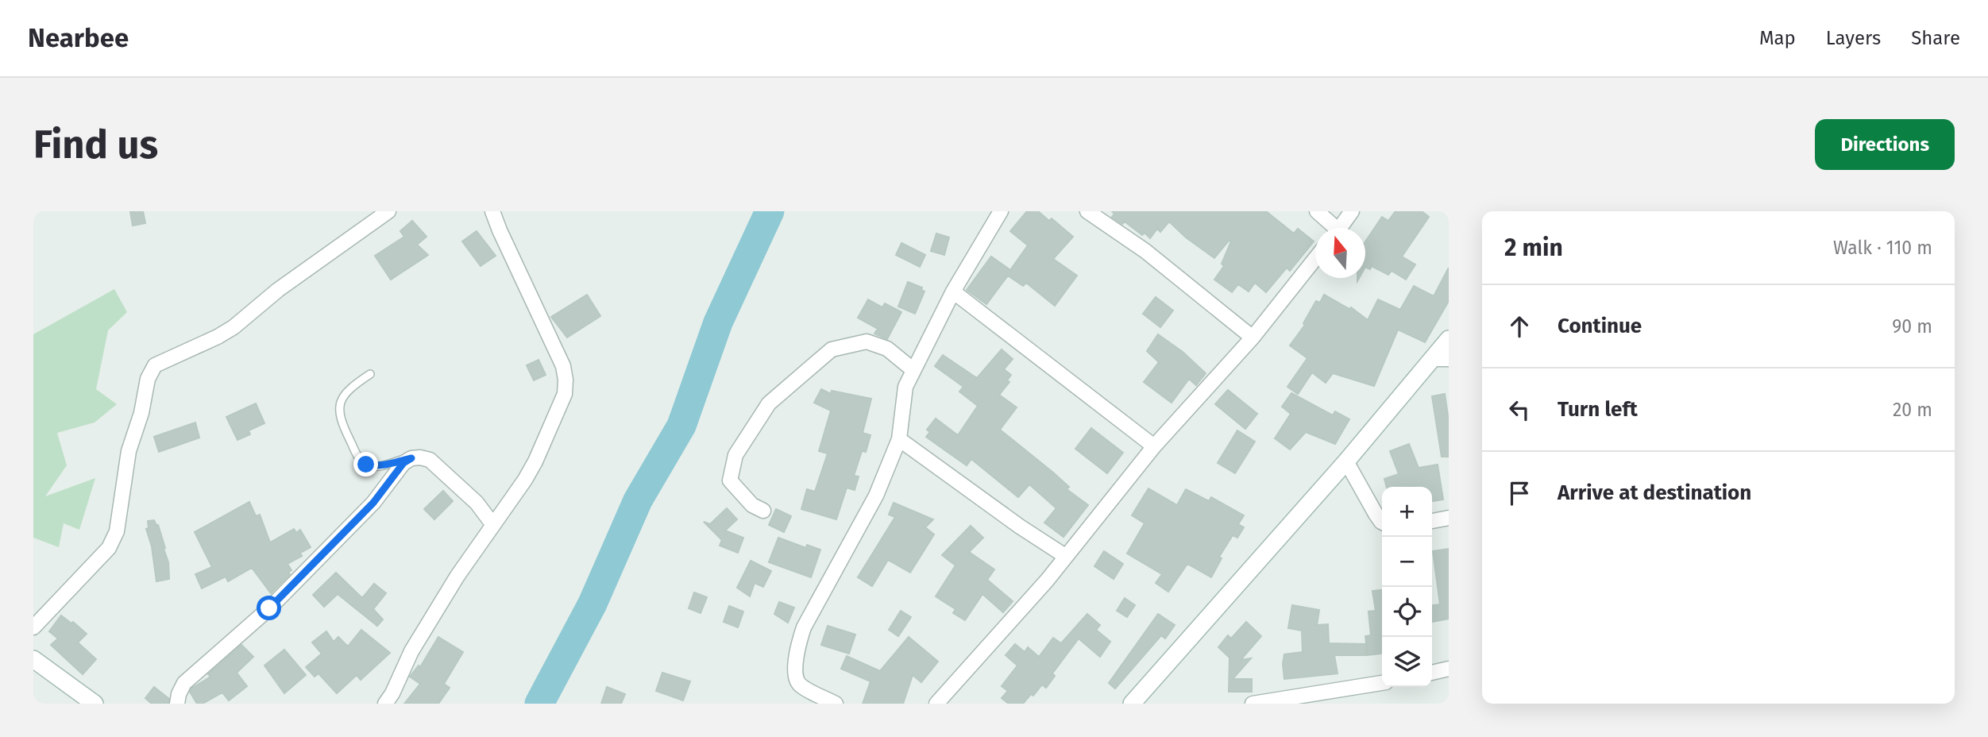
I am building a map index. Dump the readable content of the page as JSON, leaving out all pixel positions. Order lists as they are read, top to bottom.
{
  "north": "top",
  "page": {
    "header": "Nearbee",
    "nav": ["Map", "Layers", "Share"],
    "buttons": "Directions",
    "title": "Find us",
    "heading": ["2 min", "Walk · 110 m"],
    "list": [
      ["Continue", "90 m"],
      ["Turn left", "20 m"],
      "Arrive at destination"
    ],
    "map_buttons": ["+", "−"]
  }
}
